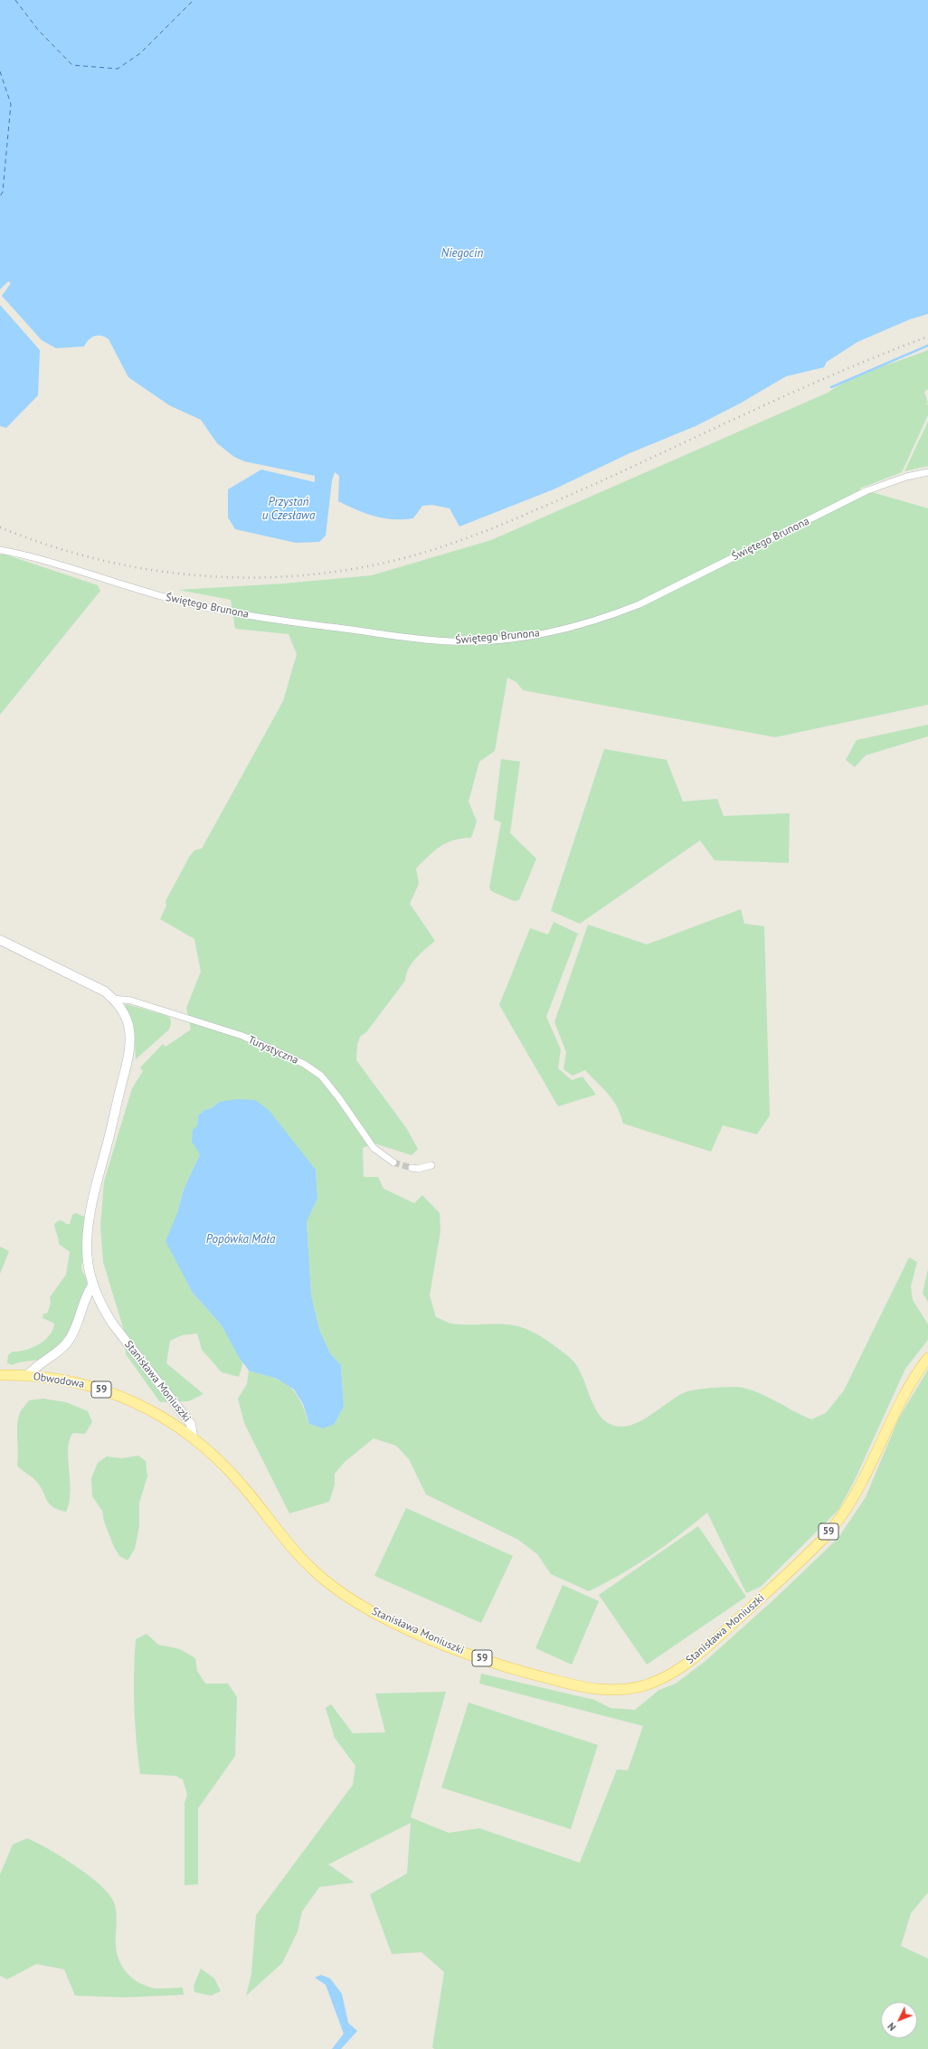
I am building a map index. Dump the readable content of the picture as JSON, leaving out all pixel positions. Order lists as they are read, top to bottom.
{
  "streets": {
    "main road": ["Obwodowa", "Stanisława Moniuszki", "59"],
    "street": ["Świętego Brunona", "Turystyczna"]
  },
  "crossings": [
    ["Turystyczna", "Stanisława Moniuszki"],
    ["Obwodowa", "Stanisława Moniuszki"]
  ],
  "water": ["Niegocin", "Przystań u Czesława", "Popówka Mała"],
  "north": "bottom left"
}
